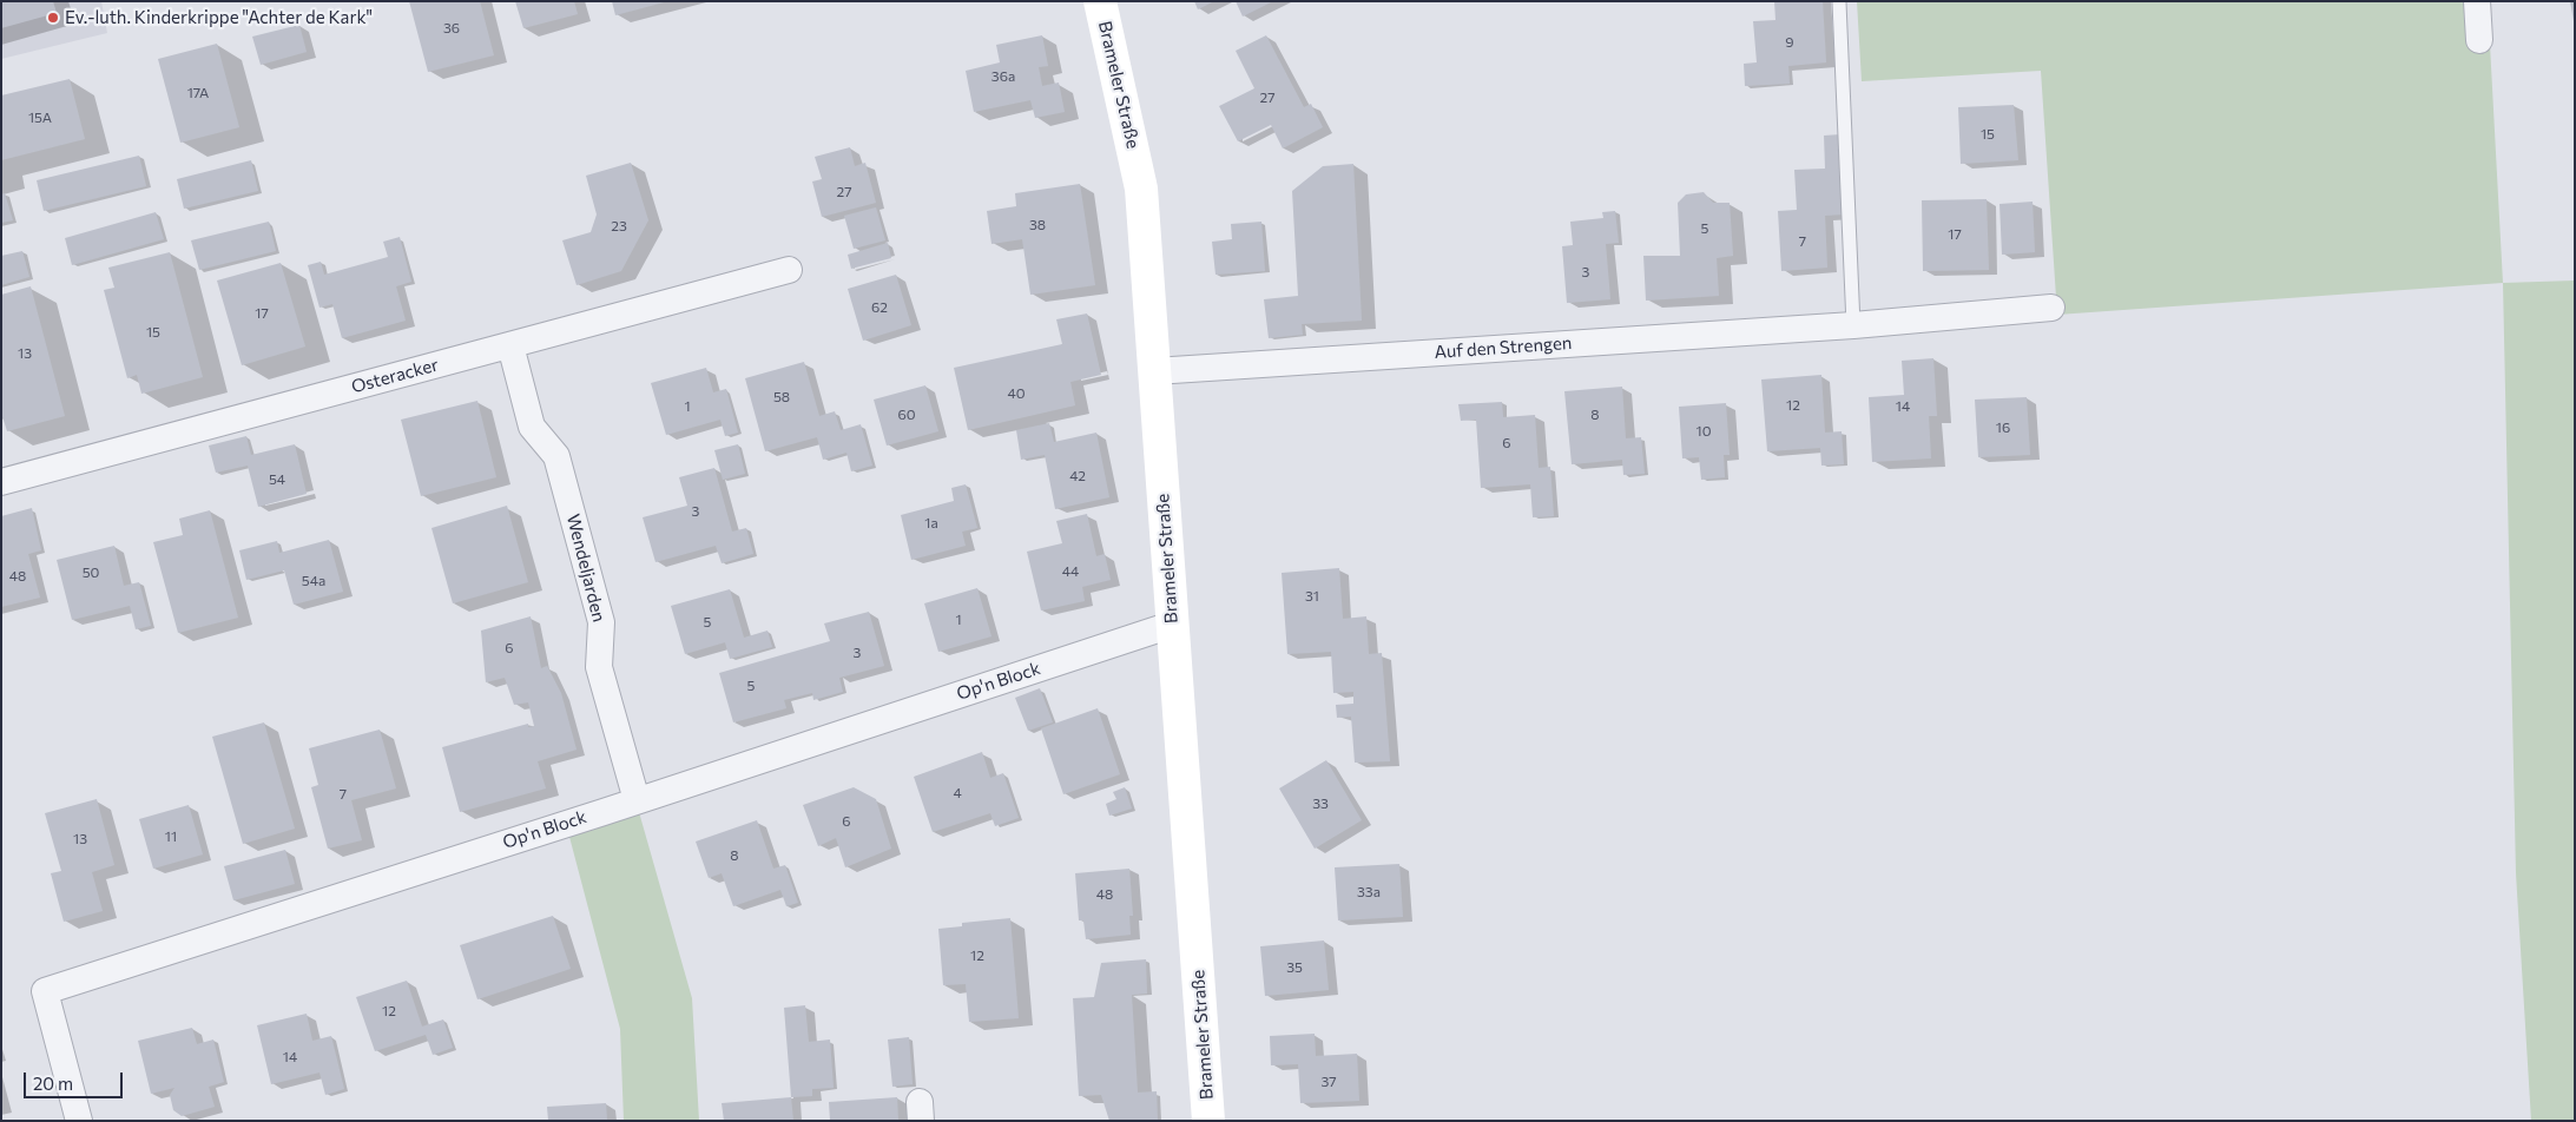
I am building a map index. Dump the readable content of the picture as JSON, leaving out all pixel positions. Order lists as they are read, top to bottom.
{
  "streets": {
    "street": [
      "Brameler Straße",
      "Auf den Strengen",
      "Osteracker",
      "Wendeljarden",
      "Op'n Block"
    ]
  },
  "crossings": [
    ["Brameler Straße", "Auf den Strengen"],
    ["Brameler Straße", "Op'n Block"],
    ["Osteracker", "Wendeljarden"],
    ["Wendeljarden", "Op'n Block"]
  ],
  "places": ["Ev.-luth. Kinderkrippe \"Achter de Kark\""],
  "house_numbers": [
    "36",
    "9",
    "36a",
    "17A",
    "27",
    "15A",
    "15",
    "27",
    "38",
    "23",
    "5",
    "17",
    "7",
    "3",
    "62",
    "17",
    "15",
    "13",
    "40",
    "58",
    "12",
    "1",
    "14",
    "60",
    "8",
    "16",
    "10",
    "6",
    "42",
    "54",
    "3",
    "1a",
    "44",
    "50",
    "48",
    "54a",
    "31",
    "1",
    "5",
    "6",
    "3",
    "5",
    "4",
    "7",
    "33",
    "6",
    "11",
    "13",
    "8",
    "33a",
    "48",
    "12",
    "35",
    "12",
    "14",
    "37"
  ],
  "scale_bar": "20 m"
}
